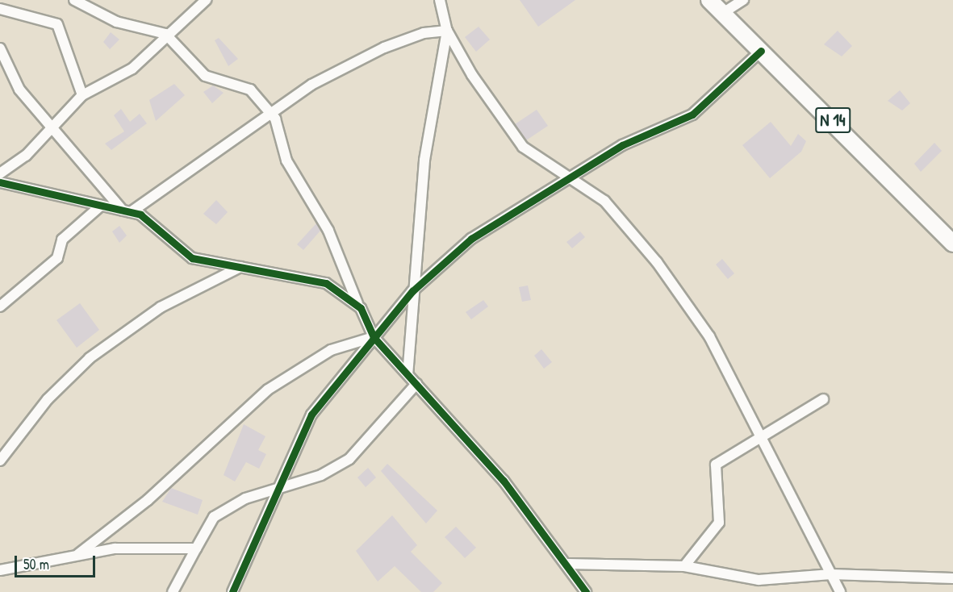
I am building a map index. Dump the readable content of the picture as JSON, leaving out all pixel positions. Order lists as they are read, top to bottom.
{
  "streets": {
    "main road": ["N 14"]
  },
  "scale_bar": "50 m"
}
